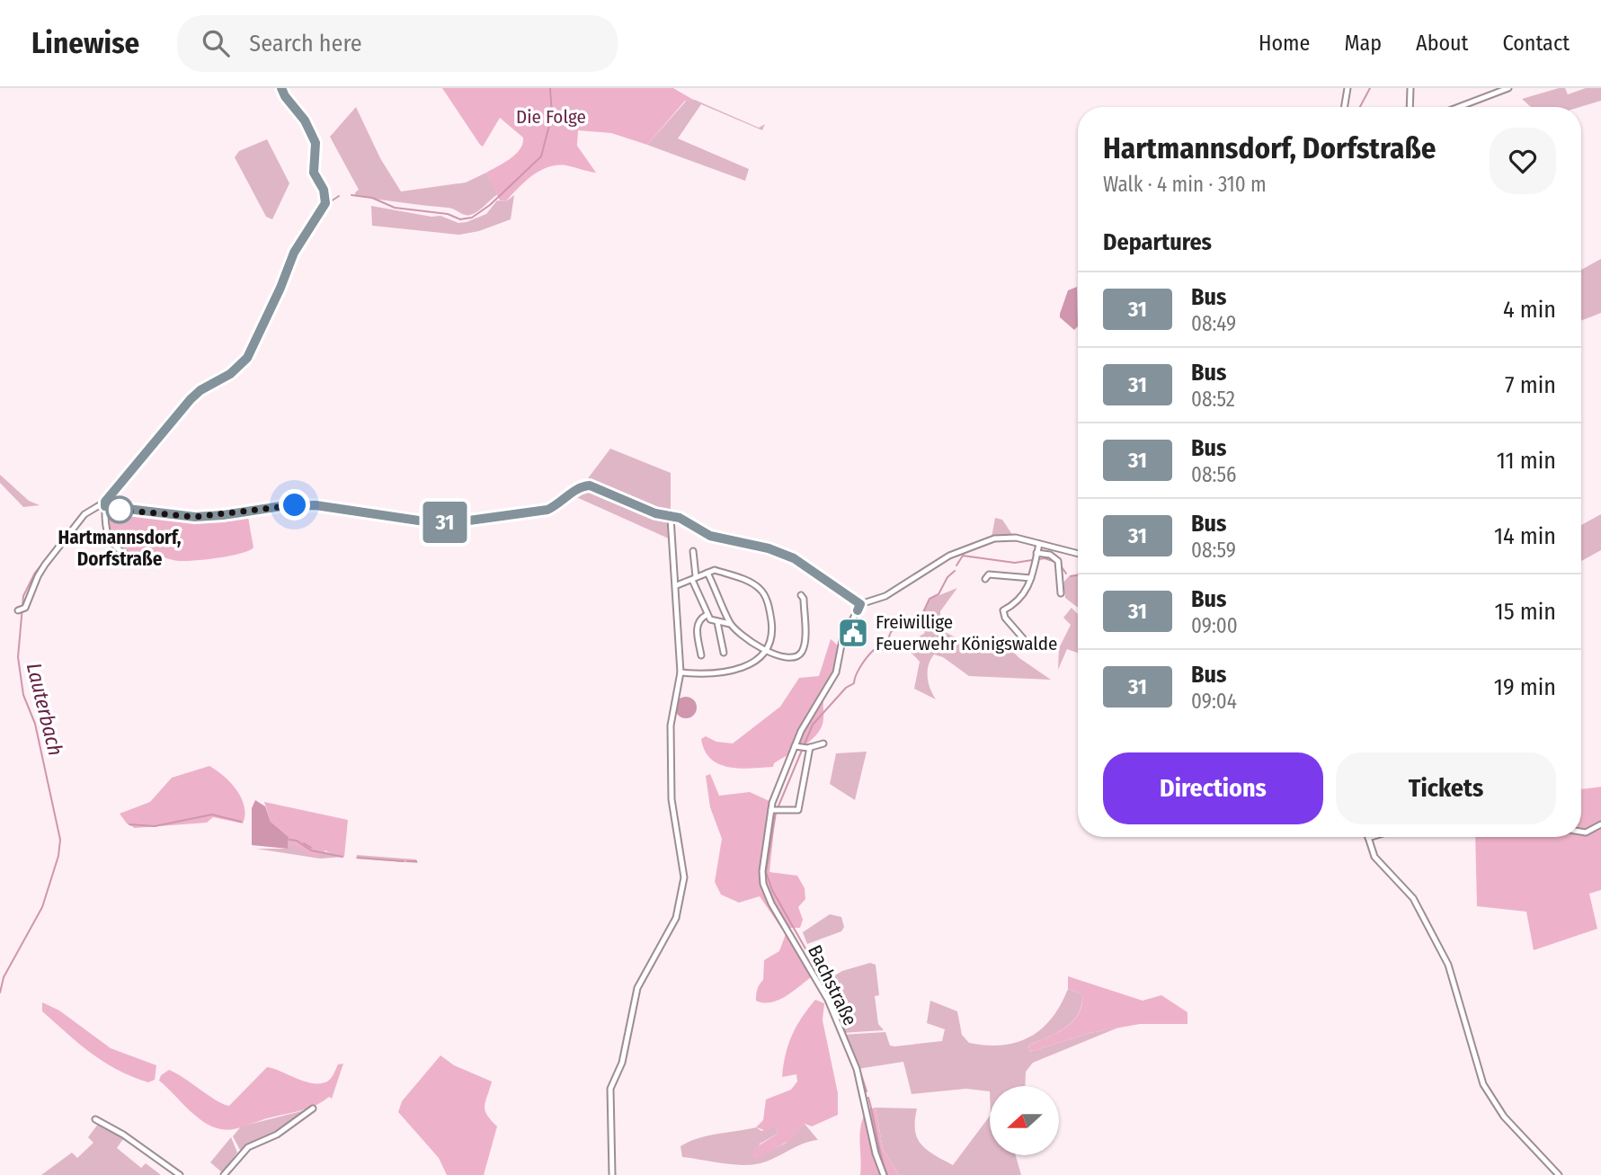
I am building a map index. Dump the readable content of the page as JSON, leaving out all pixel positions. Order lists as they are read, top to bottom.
{
  "streets": {
    "street": ["Bachstraße"]
  },
  "water": ["Lauterbach"],
  "parks": ["Die Folge"],
  "places": {
    "other": ["Hartmannsdorf, Dorfstraße"],
    "public building": ["Freiwillige Feuerwehr Königswalde"]
  },
  "lines": ["bus line 31"],
  "north": "left",
  "page": {
    "header": "Linewise",
    "search": "Search here",
    "nav": [
      "Home",
      "Map",
      "About",
      "Contact"
    ],
    "on_map": "31",
    "heading": [
      ["Hartmannsdorf, Dorfstraße", "Walk · 4 min · 310 m"],
      "Departures"
    ],
    "list": [
      {
        "mark": "31",
        "name": "Bus",
        "note": "08:49",
        "value": "4 min"
      },
      {
        "mark": "31",
        "name": "Bus",
        "note": "08:52",
        "value": "7 min"
      },
      {
        "mark": "31",
        "name": "Bus",
        "note": "08:56",
        "value": "11 min"
      },
      {
        "mark": "31",
        "name": "Bus",
        "note": "08:59",
        "value": "14 min"
      },
      {
        "mark": "31",
        "name": "Bus",
        "note": "09:00",
        "value": "15 min"
      },
      {
        "mark": "31",
        "name": "Bus",
        "note": "09:04",
        "value": "19 min"
      }
    ],
    "buttons": ["Directions", "Tickets"]
  }
}
